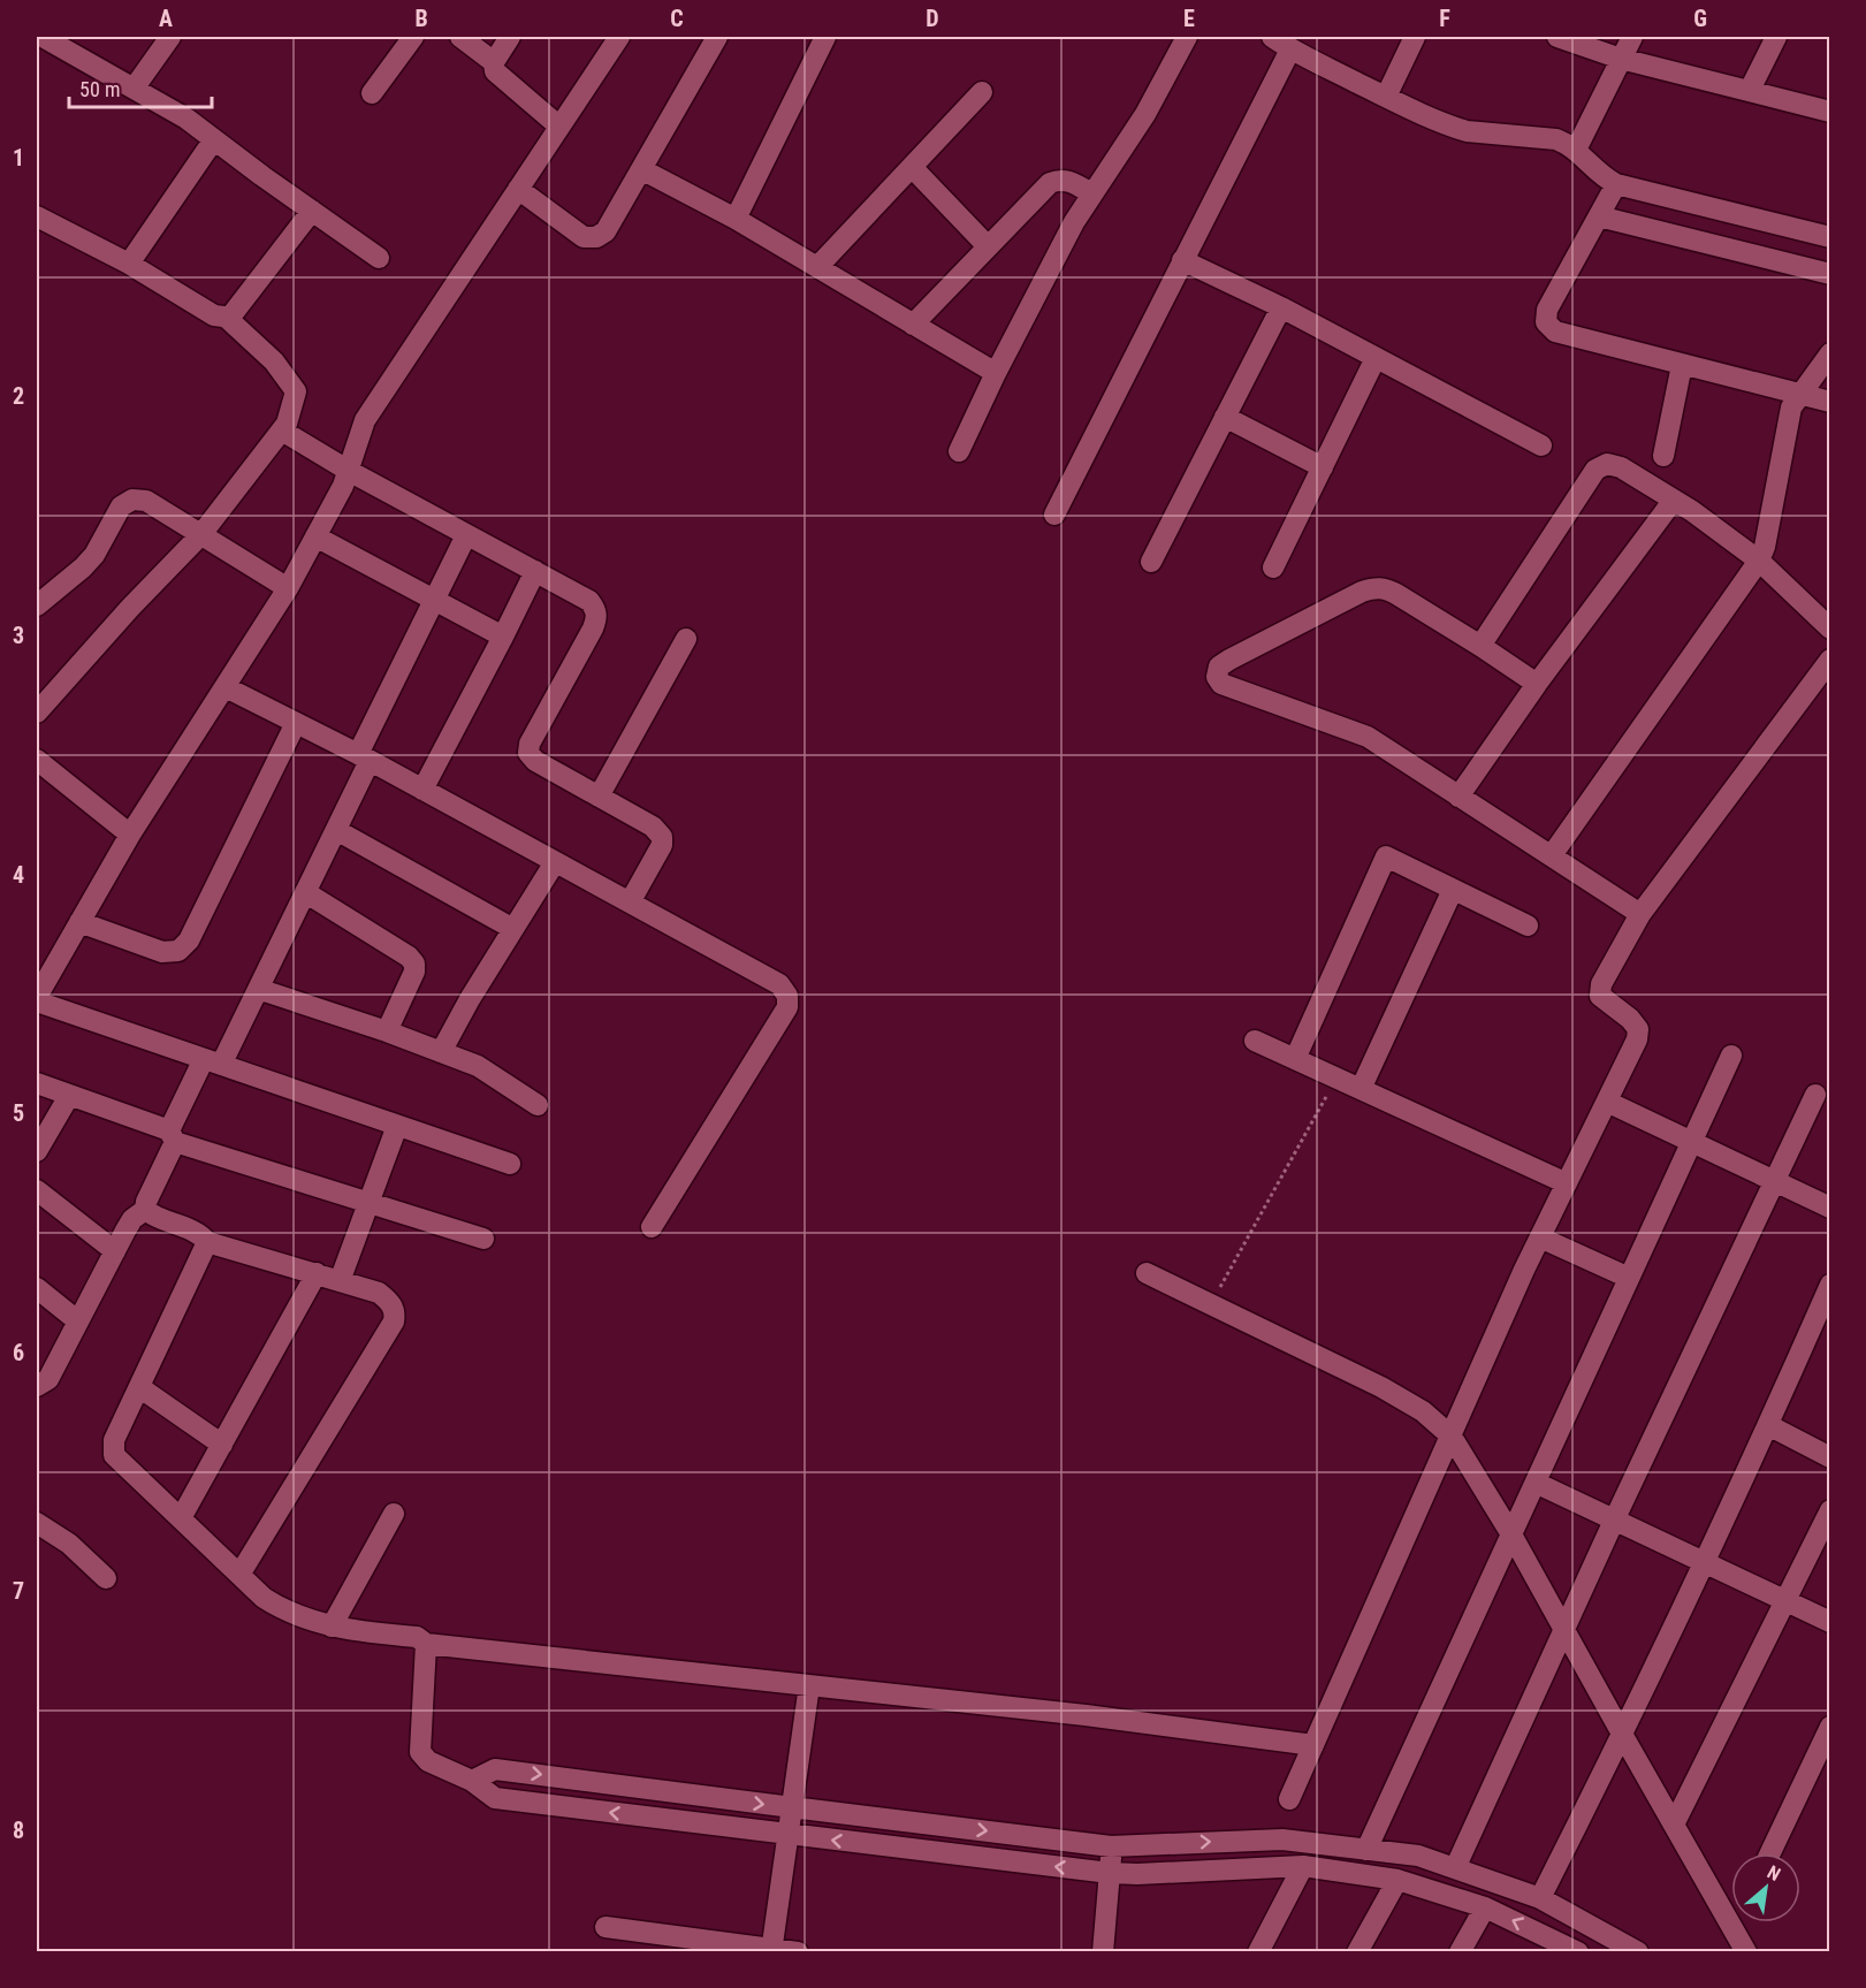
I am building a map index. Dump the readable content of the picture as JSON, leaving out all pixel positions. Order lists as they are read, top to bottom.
{
  "scale_bar": "50 m",
  "north": "top right",
  "grid": {
    "columns": [
      "A",
      "B",
      "C",
      "D",
      "E",
      "F",
      "G"
    ],
    "rows": [
      "1",
      "2",
      "3",
      "4",
      "5",
      "6",
      "7",
      "8"
    ]
  }
}
